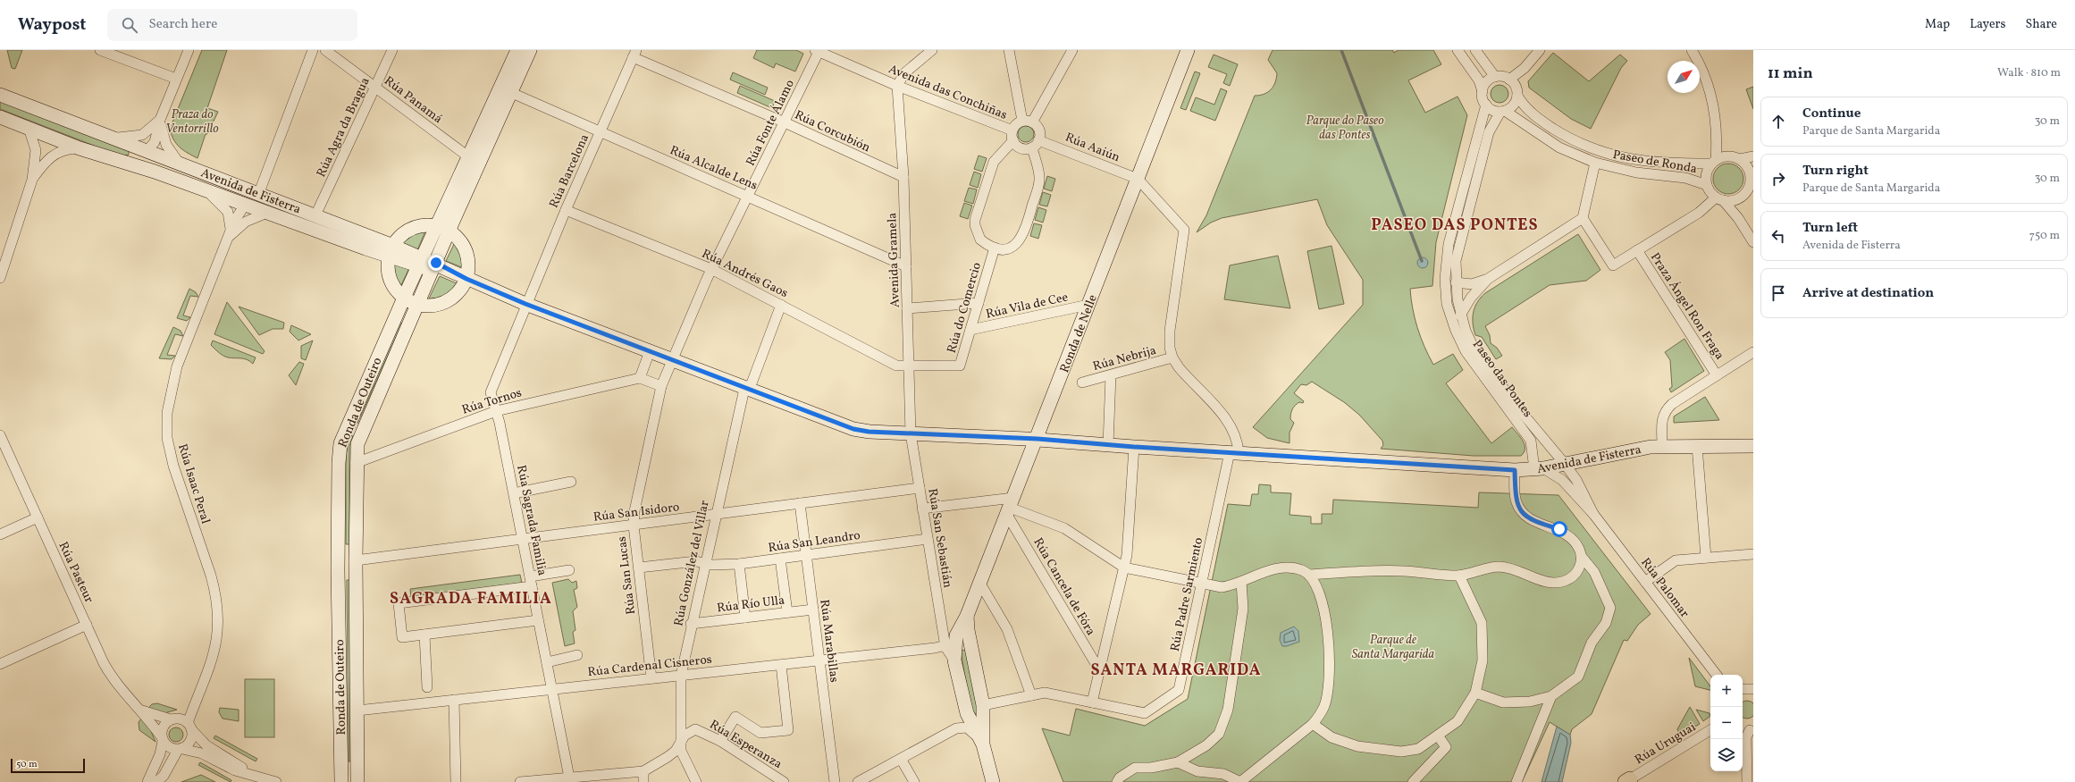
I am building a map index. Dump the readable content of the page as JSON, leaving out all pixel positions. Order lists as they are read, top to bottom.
{
  "streets": {
    "main road": ["Avenida de Fisterra", "Ronda de Nelle", "Ronda de Outeiro"],
    "street": [
      "Avenida das Conchiñas",
      "Rúa Panamá",
      "Rúa Fonte Álamo",
      "Rúa Agra da Bragua",
      "Rúa Corcubión",
      "Rúa Aaiún",
      "Paseo de Ronda",
      "Rúa Alcalde Lens",
      "Rúa Barcelona",
      "Avenida Gramela",
      "Rúa Andrés Gaos",
      "Rúa Vila de Cee",
      "Praza Ángel Ron Fraga",
      "Rúa do Comercio",
      "Rúa Nebrija",
      "Paseo das Pontes",
      "Rúa Tornos",
      "Rúa Isaac Peral",
      "Rúa San Isidoro",
      "Rúa Sagrada Familia",
      "Rúa San Sebastián",
      "Rúa San Leandro",
      "Rúa González del Villar",
      "Rúa Pasteur",
      "Rúa San Lucas",
      "Rúa Cancela de Fóra",
      "Rúa Palomar",
      "Rúa Padre Sarmiento",
      "Rúa Río Ulla",
      "Rúa Marabillas",
      "Rúa Cardenal Cisneros",
      "Rúa Uruguai",
      "Rúa Esperanza"
    ]
  },
  "crossings": [
    ["Avenida das Conchiñas", "Rúa Fonte Álamo"],
    ["Avenida das Conchiñas", "Rúa Aaiún"],
    ["Avenida das Conchiñas", "Avenida Gramela"],
    ["Rúa Panamá", "Rúa Agra da Bragua"],
    ["Rúa Panamá", "Ronda de Outeiro"],
    ["Rúa Fonte Álamo", "Rúa Corcubión"],
    ["Rúa Fonte Álamo", "Rúa Alcalde Lens"],
    ["Rúa Fonte Álamo", "Avenida de Fisterra"],
    ["Rúa Fonte Álamo", "Rúa Andrés Gaos"],
    ["Rúa Fonte Álamo", "Rúa San Lucas"],
    ["Rúa Agra da Bragua", "Avenida de Fisterra"],
    ["Rúa Corcubión", "Rúa Barcelona"],
    ["Rúa Corcubión", "Avenida Gramela"],
    ["Rúa Aaiún", "Ronda de Nelle"],
    ["Paseo de Ronda", "Paseo das Pontes"],
    ["Rúa Alcalde Lens", "Rúa Barcelona"],
    ["Rúa Alcalde Lens", "Avenida Gramela"],
    ["Rúa Alcalde Lens", "Ronda de Outeiro"],
    ["Rúa Barcelona", "Avenida de Fisterra"],
    ["Rúa Barcelona", "Rúa Andrés Gaos"],
    ["Rúa Barcelona", "Rúa Tornos"],
    ["Rúa Barcelona", "Rúa Sagrada Familia"],
    ["Avenida de Fisterra", "Avenida Gramela"],
    ["Avenida de Fisterra", "Ronda de Nelle"],
    ["Avenida de Fisterra", "Paseo das Pontes"],
    ["Avenida de Fisterra", "Ronda de Outeiro"],
    ["Avenida de Fisterra", "Rúa Isaac Peral"],
    ["Avenida de Fisterra", "Rúa San Sebastián"],
    ["Avenida de Fisterra", "Rúa González del Villar"],
    ["Avenida de Fisterra", "Rúa San Lucas"],
    ["Avenida de Fisterra", "Rúa Palomar"],
    ["Avenida de Fisterra", "Rúa Padre Sarmiento"],
    ["Avenida Gramela", "Rúa Andrés Gaos"],
    ["Avenida Gramela", "Rúa Vila de Cee"],
    ["Avenida Gramela", "Rúa do Comercio"],
    ["Avenida Gramela", "Rúa San Sebastián"],
    ["Rúa Andrés Gaos", "Rúa do Comercio"],
    ["Rúa Andrés Gaos", "Rúa González del Villar"],
    ["Rúa Vila de Cee", "Rúa do Comercio"],
    ["Rúa Vila de Cee", "Ronda de Nelle"],
    ["Ronda de Nelle", "Rúa San Sebastián"],
    ["Ronda de Nelle", "Rúa Cancela de Fóra"],
    ["Ronda de Nelle", "Rúa Padre Sarmiento"],
    ["Ronda de Nelle", "Rúa Cardenal Cisneros"],
    ["Paseo das Pontes", "Rúa Palomar"],
    ["Rúa Tornos", "Ronda de Outeiro"],
    ["Rúa Tornos", "Rúa Sagrada Familia"],
    ["Ronda de Outeiro", "Rúa San Isidoro"],
    ["Ronda de Outeiro", "Rúa Cardenal Cisneros"],
    ["Rúa Isaac Peral", "Rúa Pasteur"],
    ["Rúa San Isidoro", "Rúa Sagrada Familia"],
    ["Rúa San Isidoro", "Rúa San Sebastián"],
    ["Rúa San Isidoro", "Rúa González del Villar"],
    ["Rúa San Isidoro", "Rúa San Lucas"],
    ["Rúa San Isidoro", "Rúa Marabillas"],
    ["Rúa Sagrada Familia", "Rúa Cardenal Cisneros"],
    ["Rúa San Sebastián", "Rúa San Leandro"],
    ["Rúa San Sebastián", "Rúa Cardenal Cisneros"],
    ["Rúa San Leandro", "Rúa González del Villar"],
    ["Rúa San Leandro", "Rúa San Lucas"],
    ["Rúa San Leandro", "Rúa Marabillas"],
    ["Rúa González del Villar", "Rúa Río Ulla"],
    ["Rúa González del Villar", "Rúa Cardenal Cisneros"],
    ["Rúa González del Villar", "Rúa Esperanza"],
    ["Rúa San Lucas", "Rúa Cardenal Cisneros"],
    ["Rúa Río Ulla", "Rúa Marabillas"],
    ["Rúa Marabillas", "Rúa Cardenal Cisneros"]
  ],
  "districts": ["PASEO DAS PONTES", "SAGRADA FAMILIA", "SANTA MARGARIDA"],
  "parks": ["Praza do Ventorrillo", "Parque do Paseo das Pontes", "Parque de Santa Margarida"],
  "scale_bar": "50 m",
  "north": "top right",
  "page": {
    "header": "Waypost",
    "search": "Search here",
    "nav": ["Map", "Layers", "Share"],
    "heading": ["11 min", "Walk · 810 m"],
    "list": [
      ["Continue", "Parque de Santa Margarida", "30 m"],
      ["Turn right", "Parque de Santa Margarida", "30 m"],
      ["Turn left", "Avenida de Fisterra", "750 m"],
      "Arrive at destination"
    ],
    "map_buttons": ["+", "−"],
    "scale": "50 m"
  }
}
